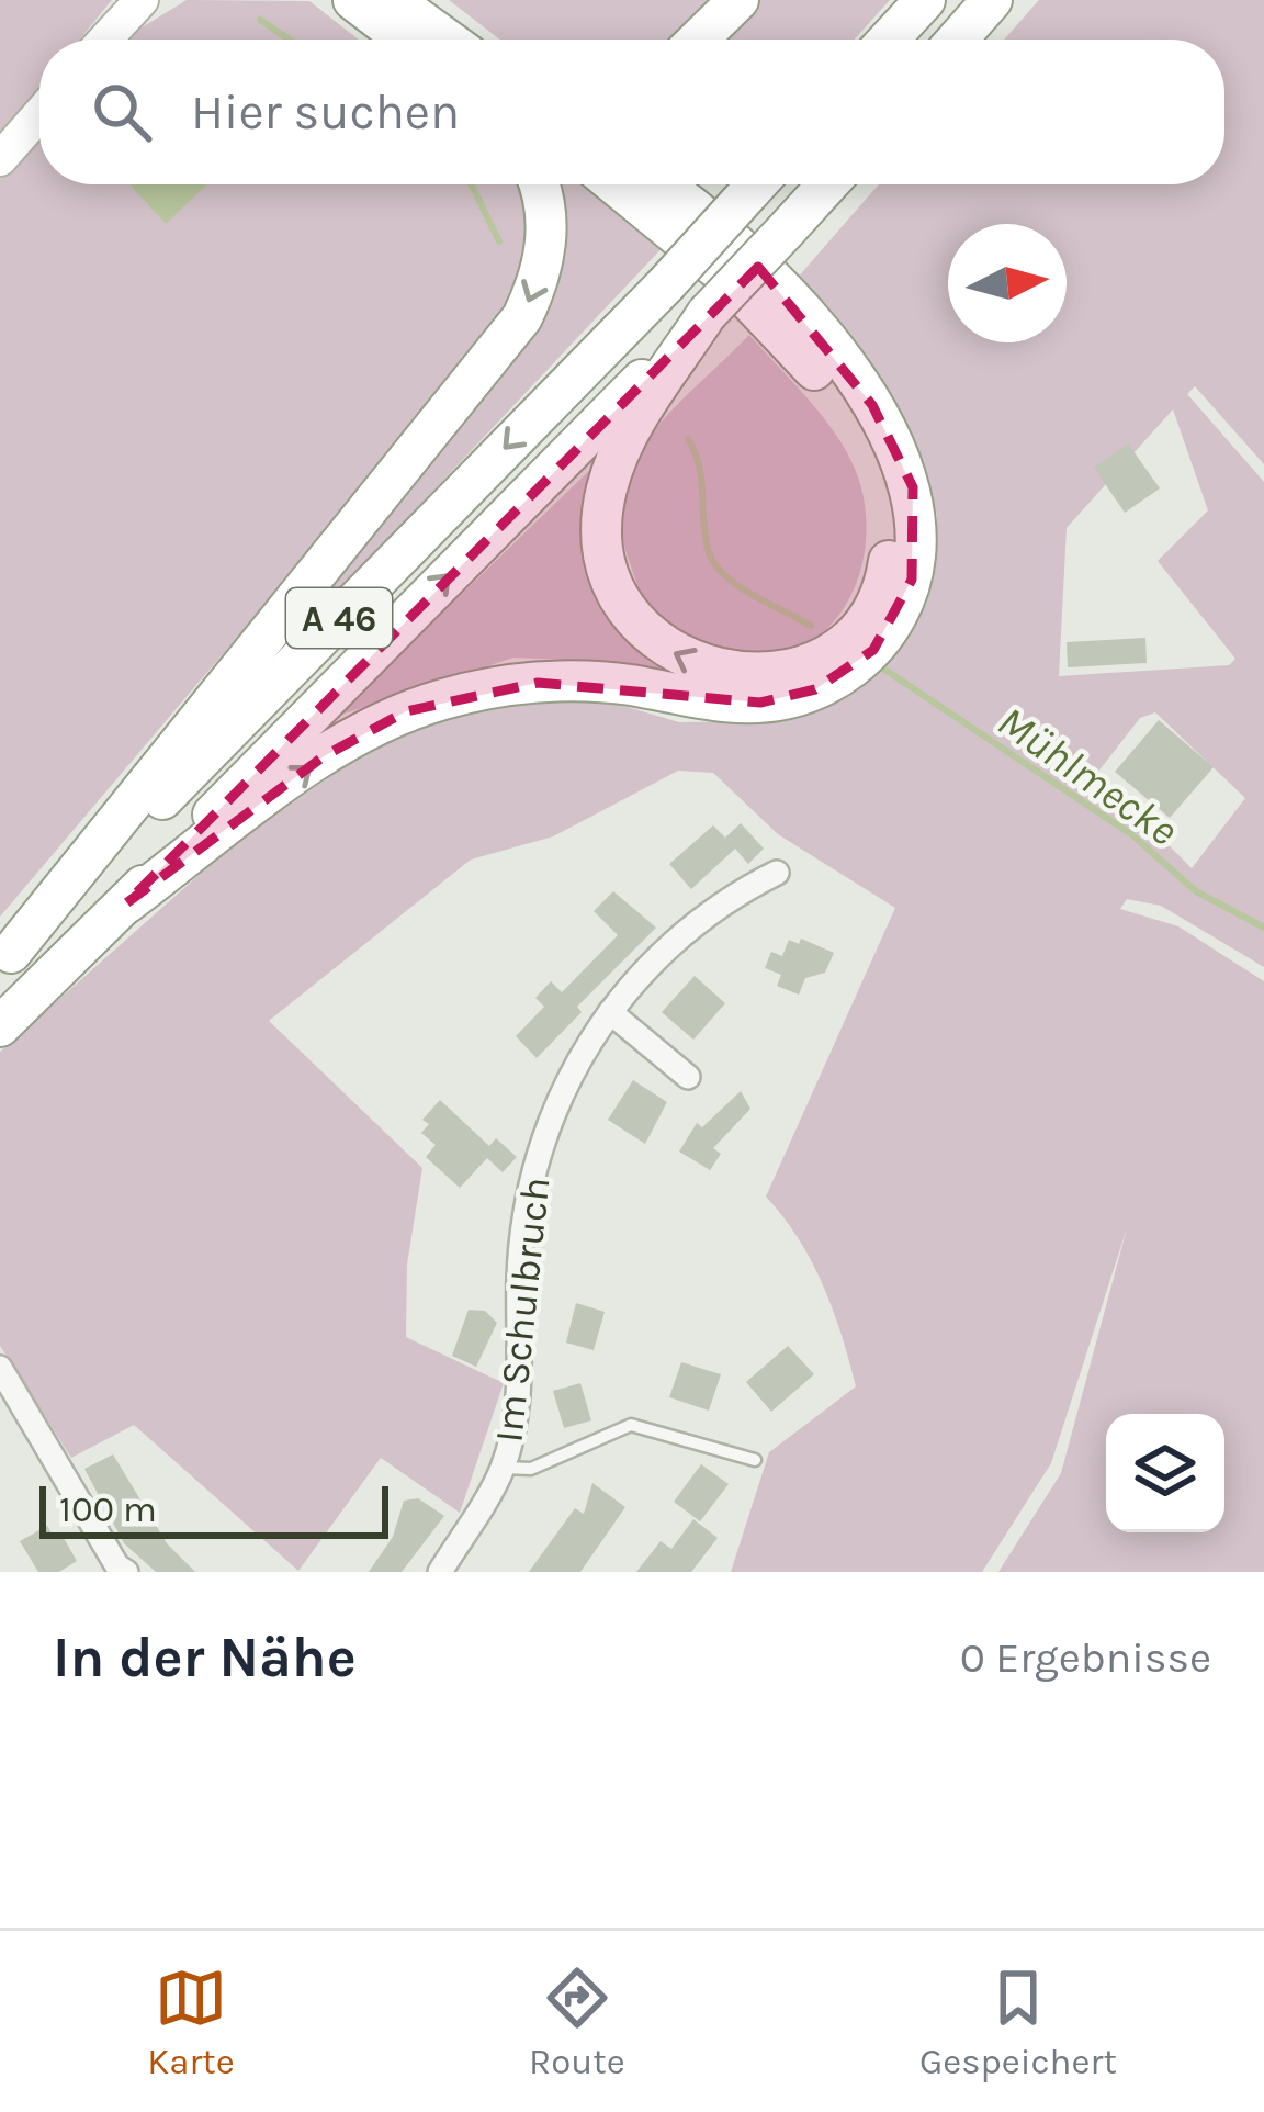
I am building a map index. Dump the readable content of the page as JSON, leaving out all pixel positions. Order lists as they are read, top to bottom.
{
  "streets": {
    "highway": ["A 46"],
    "street": ["Im Schulbruch"]
  },
  "water": ["Mühlmecke"],
  "scale_bar": "100 m",
  "north": "right",
  "page": {
    "search": "Hier suchen",
    "scale": "100 m",
    "heading": ["In der Nähe", "0 Ergebnisse"],
    "nav": ["Karte", "Route", "Gespeichert"]
  }
}
